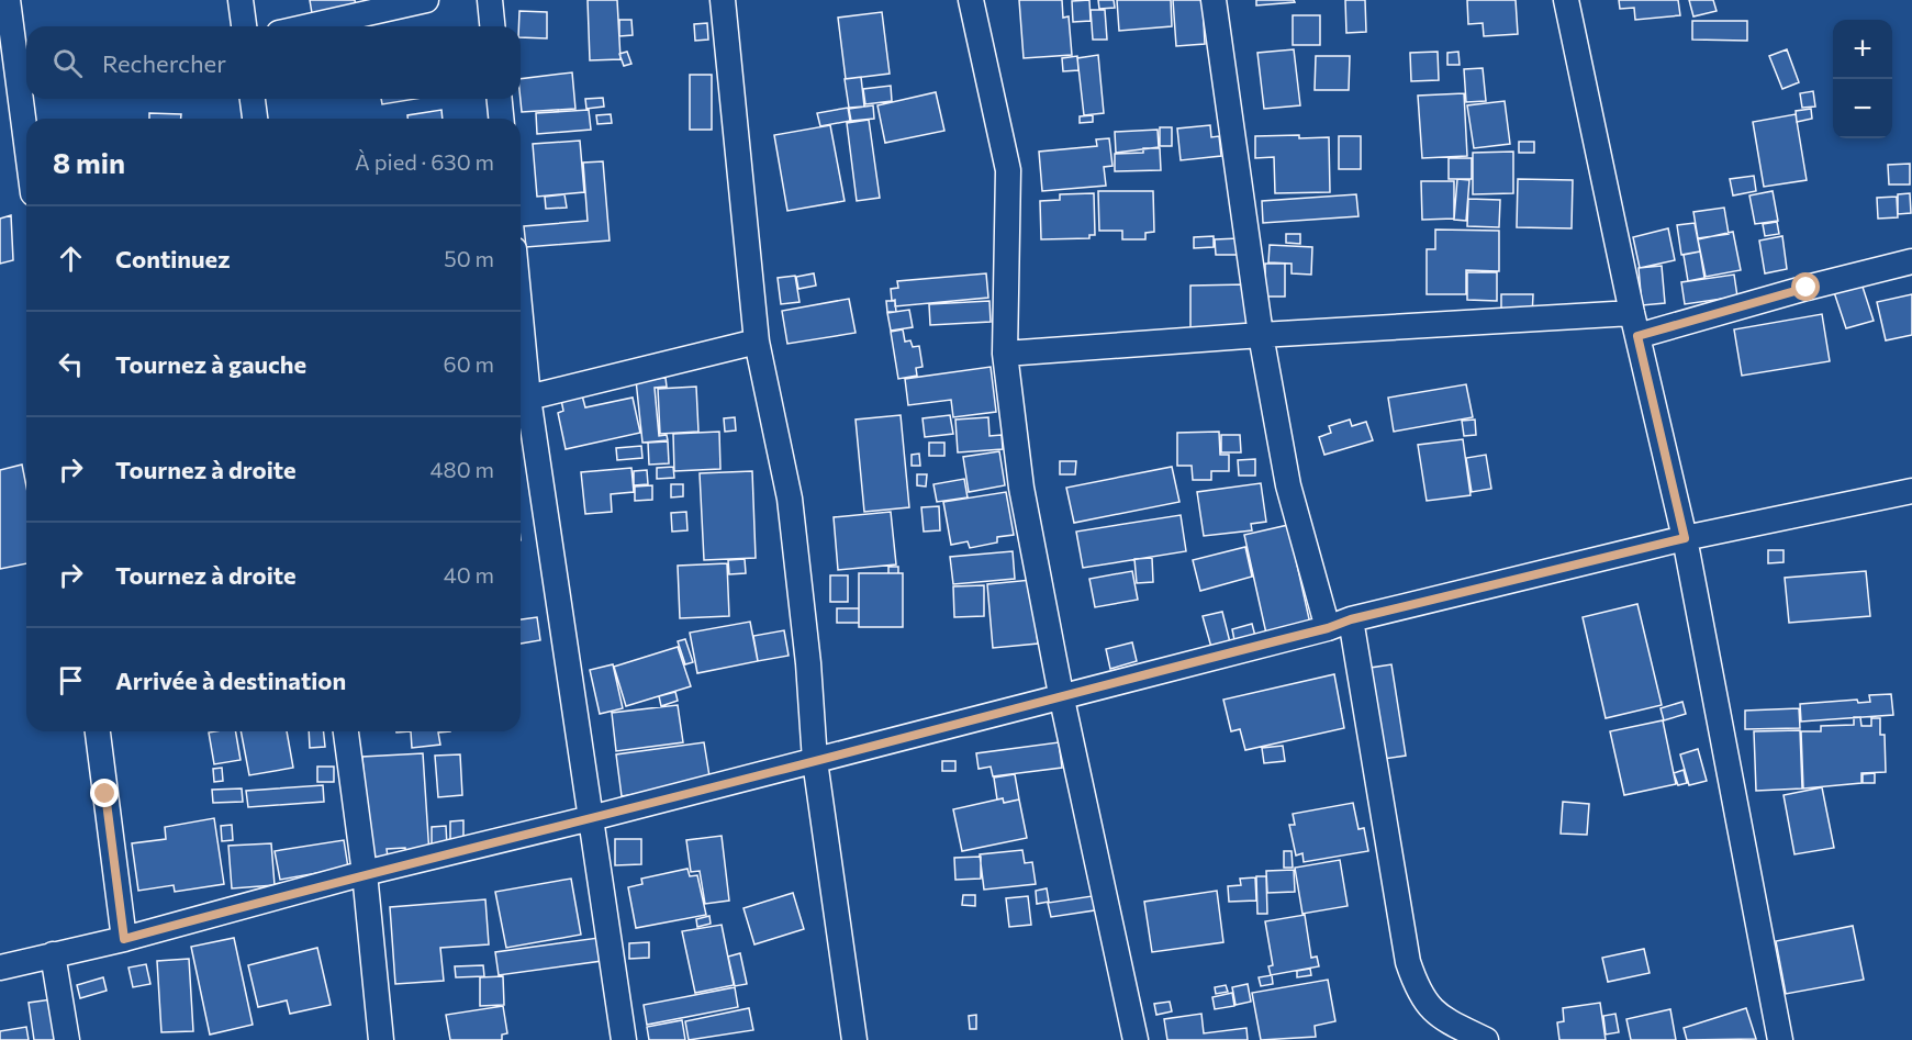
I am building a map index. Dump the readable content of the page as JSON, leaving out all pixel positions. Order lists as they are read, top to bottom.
{
  "page": {
    "map_buttons": ["+", "−"],
    "search": "Rechercher",
    "heading": ["8 min", "À pied · 630 m"],
    "list": [
      ["Continuez", "50 m"],
      ["Tournez à gauche", "60 m"],
      ["Tournez à droite", "480 m"],
      ["Tournez à droite", "40 m"],
      "Arrivée à destination"
    ]
  }
}
